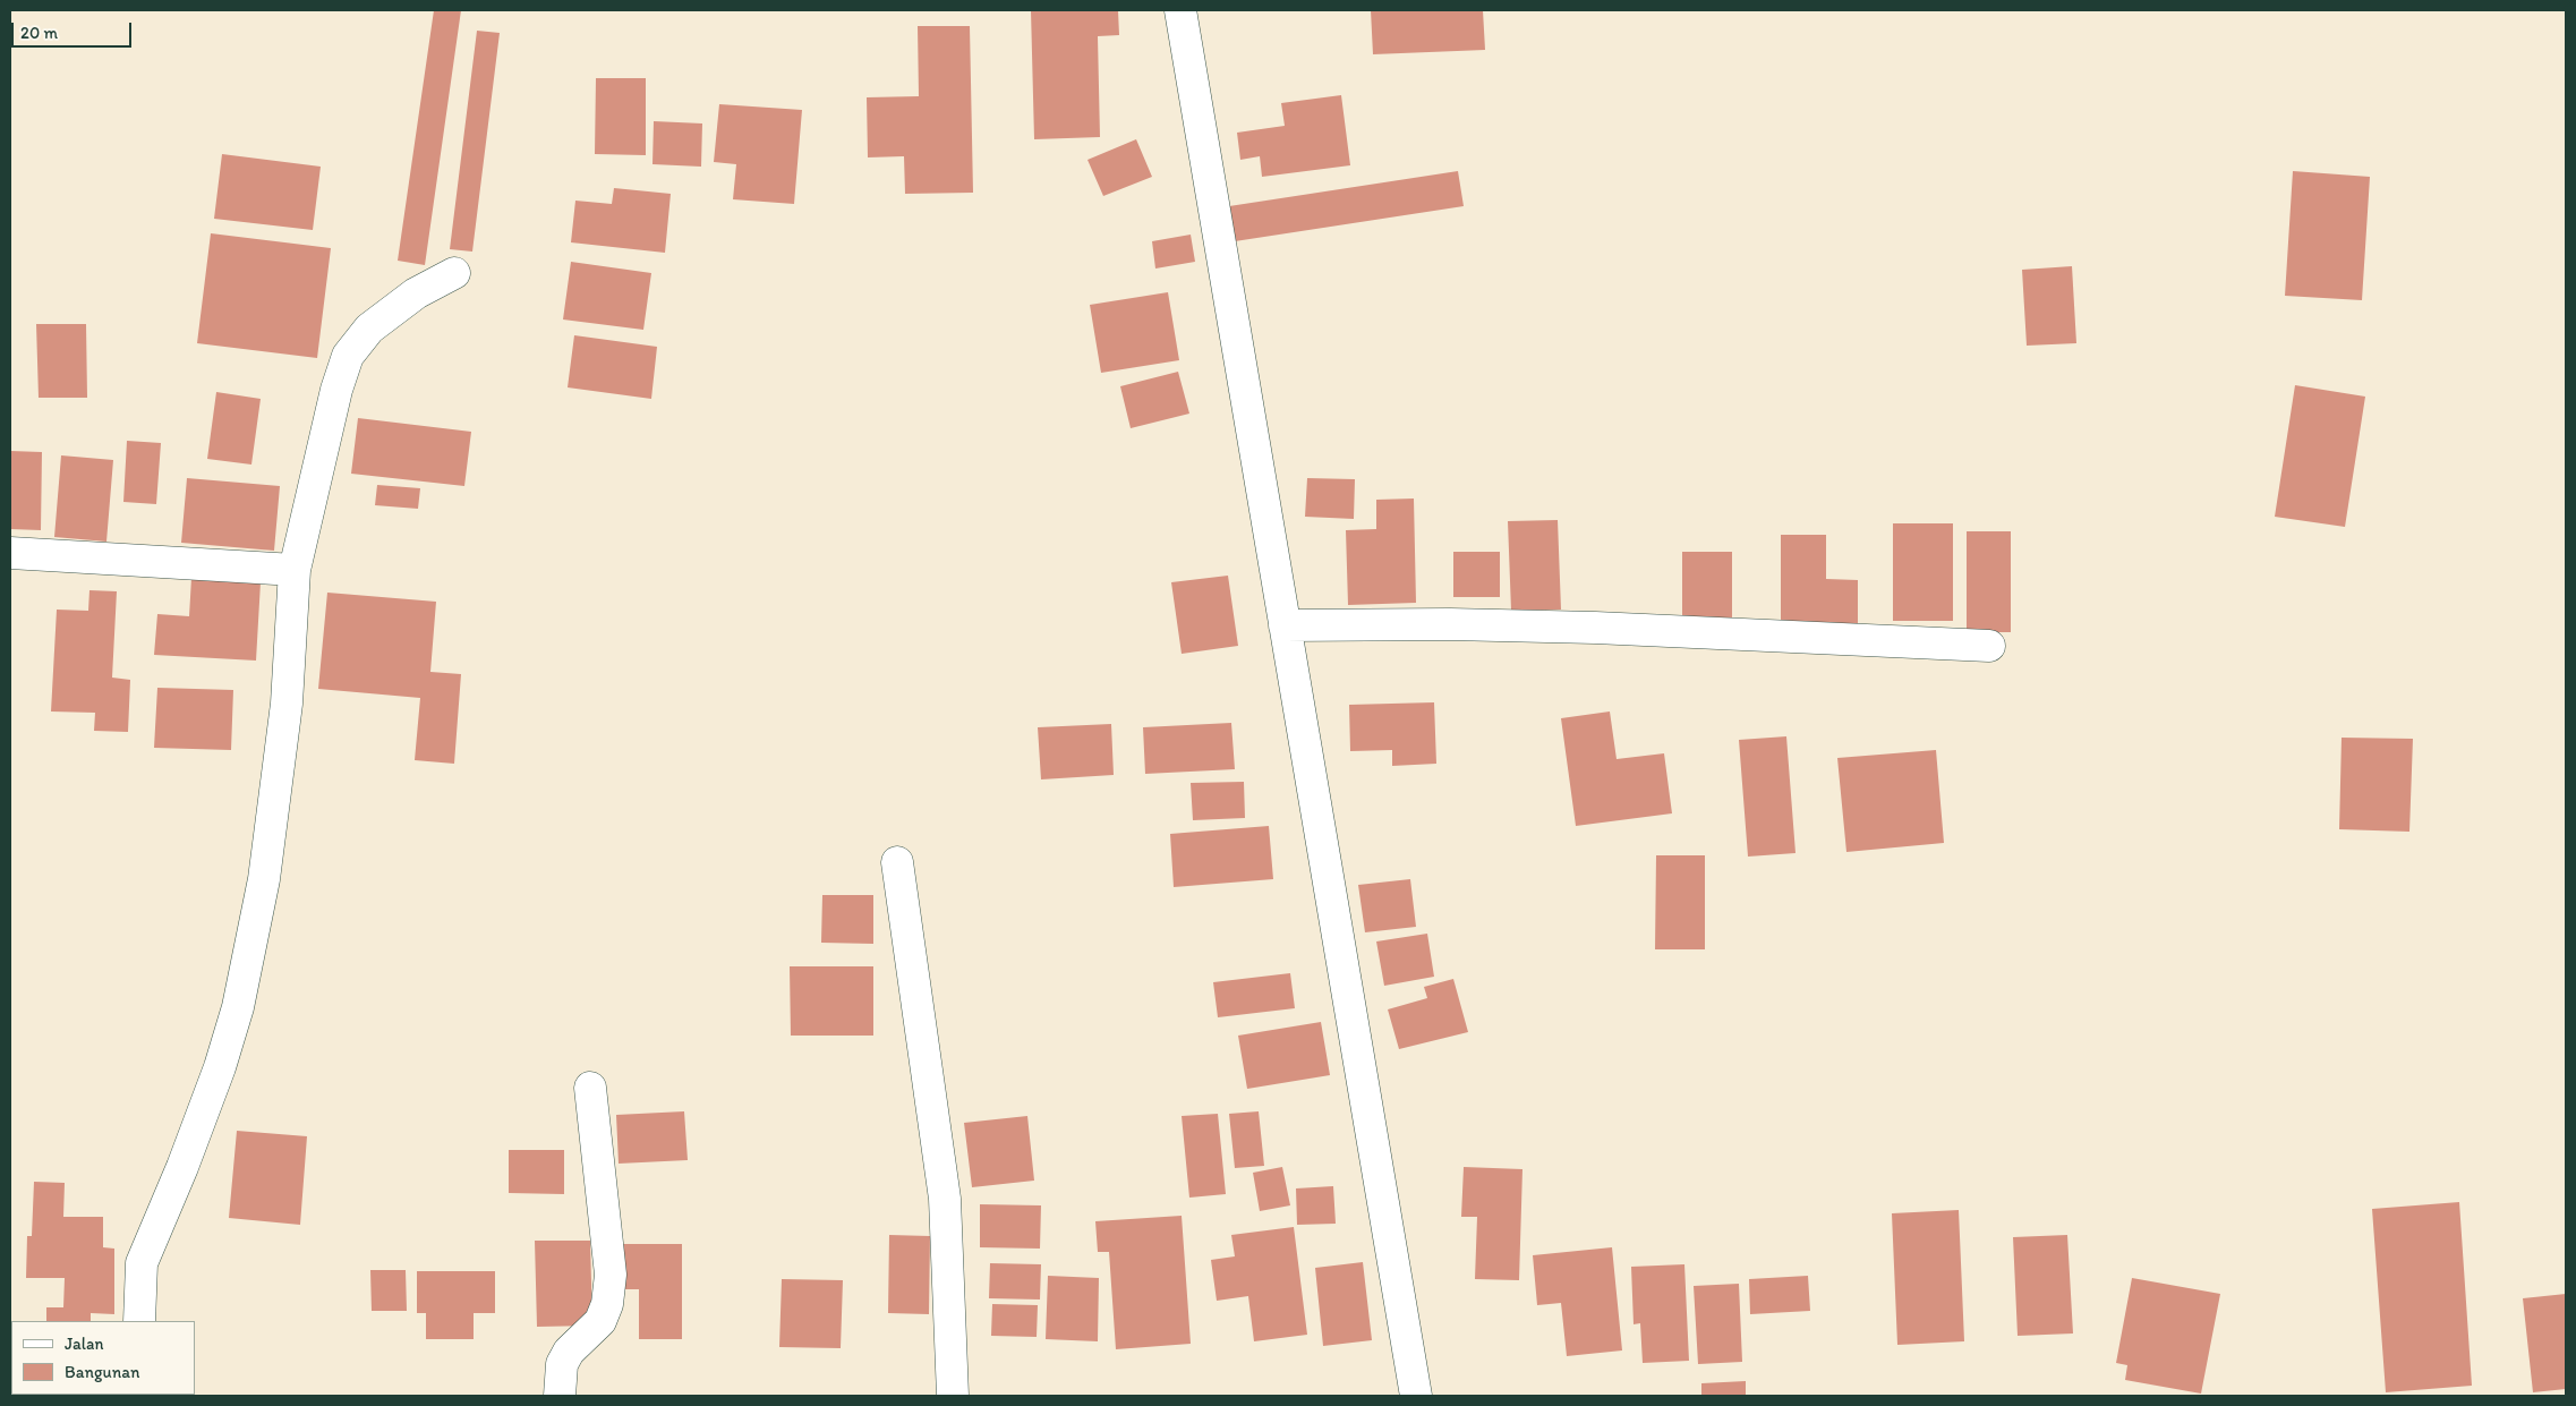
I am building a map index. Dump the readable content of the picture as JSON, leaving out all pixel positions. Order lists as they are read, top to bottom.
{
  "legend": ["Jalan", "Bangunan"],
  "scale_bar": "20 m"
}
